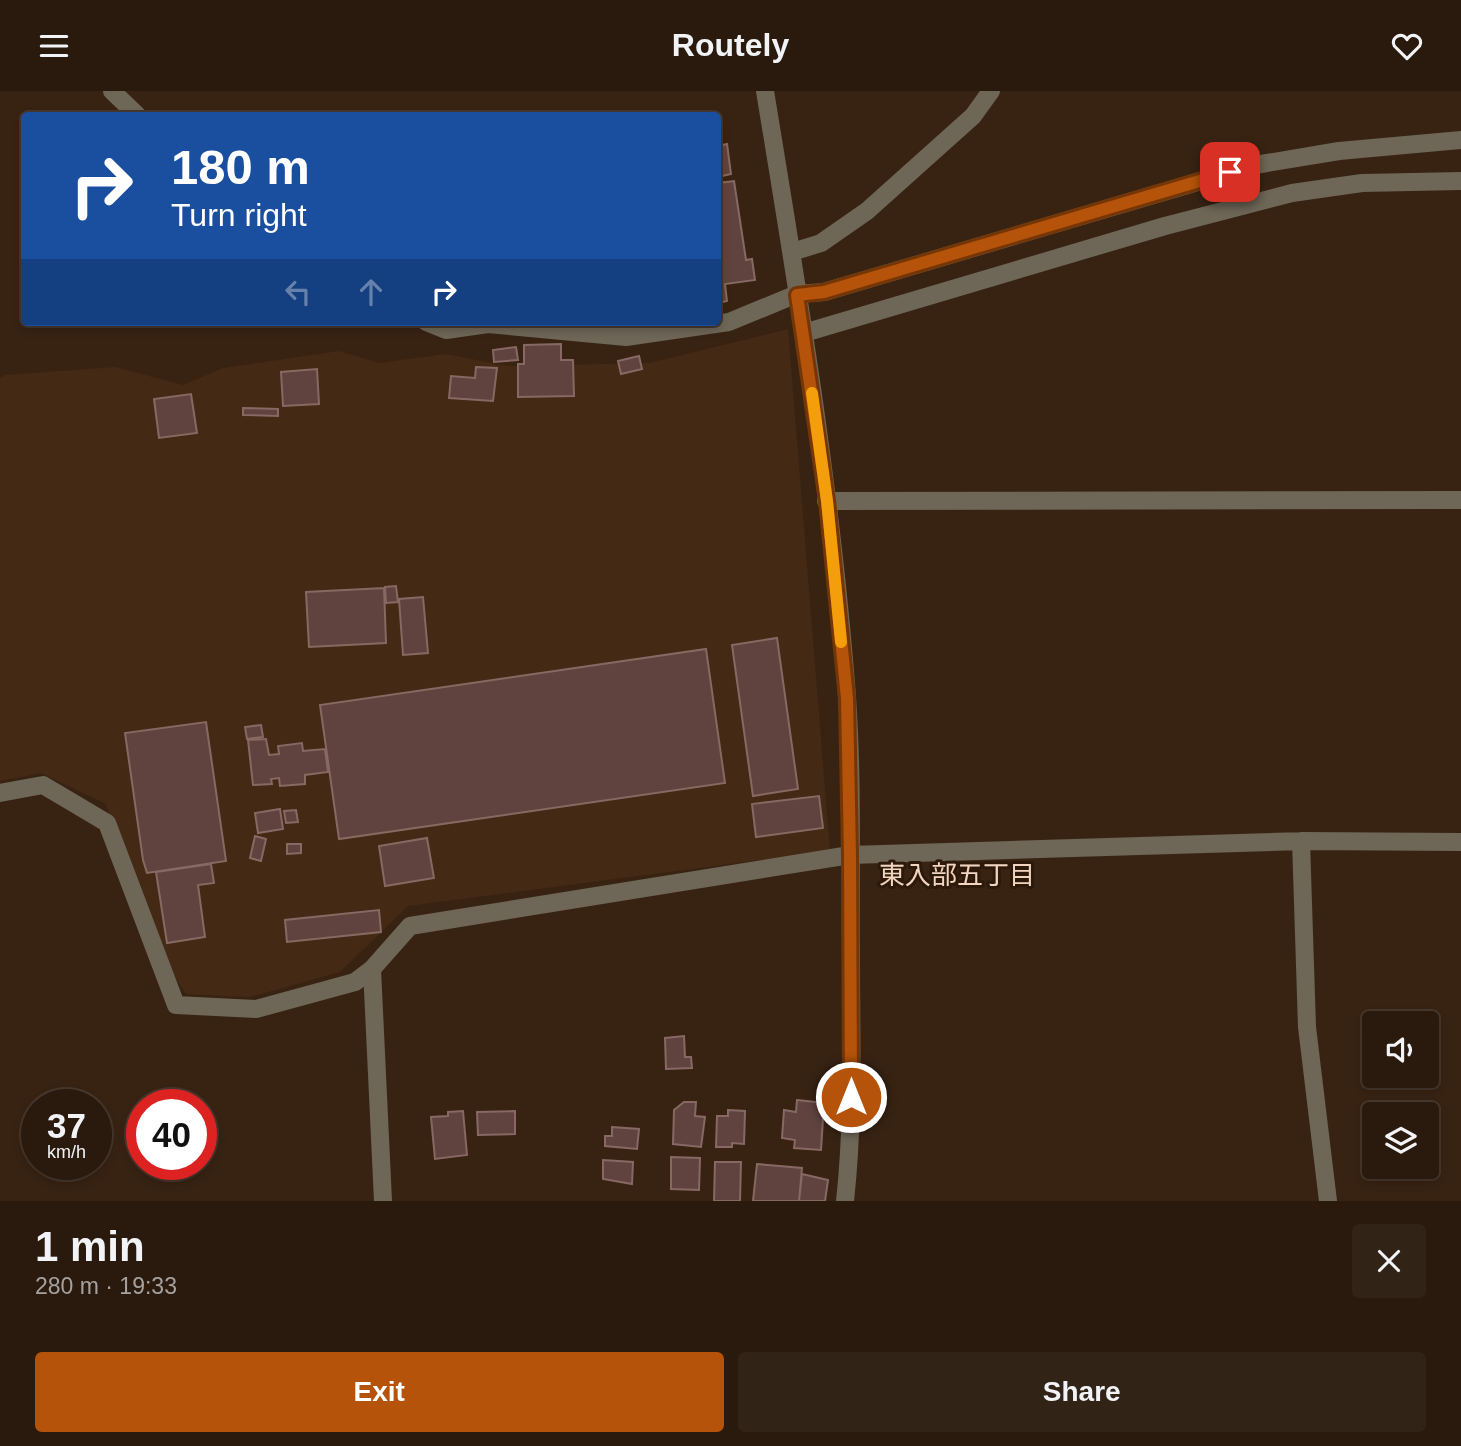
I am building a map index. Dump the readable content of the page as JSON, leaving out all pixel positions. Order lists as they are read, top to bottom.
{
  "districts": ["東入部五丁目"],
  "page": {
    "header": "Routely",
    "turn": ["180 m", "Turn right"],
    "speed": "37 km/h",
    "limit": "40",
    "heading": ["1 min", "280 m · 19:33"],
    "buttons": ["Exit", "Share"]
  }
}
